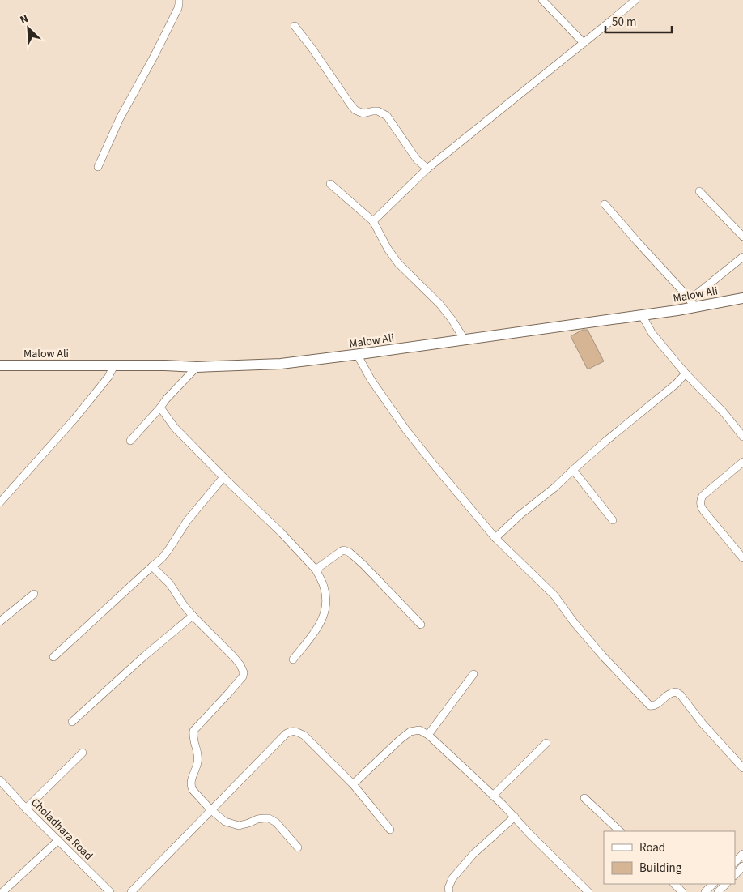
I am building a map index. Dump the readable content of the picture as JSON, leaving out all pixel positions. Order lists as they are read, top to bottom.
{
  "streets": {
    "street": ["Malow Ali", "Choladhara Road"]
  },
  "legend": ["Road", "Building"],
  "scale_bar": "50 m",
  "north": "top left"
}
